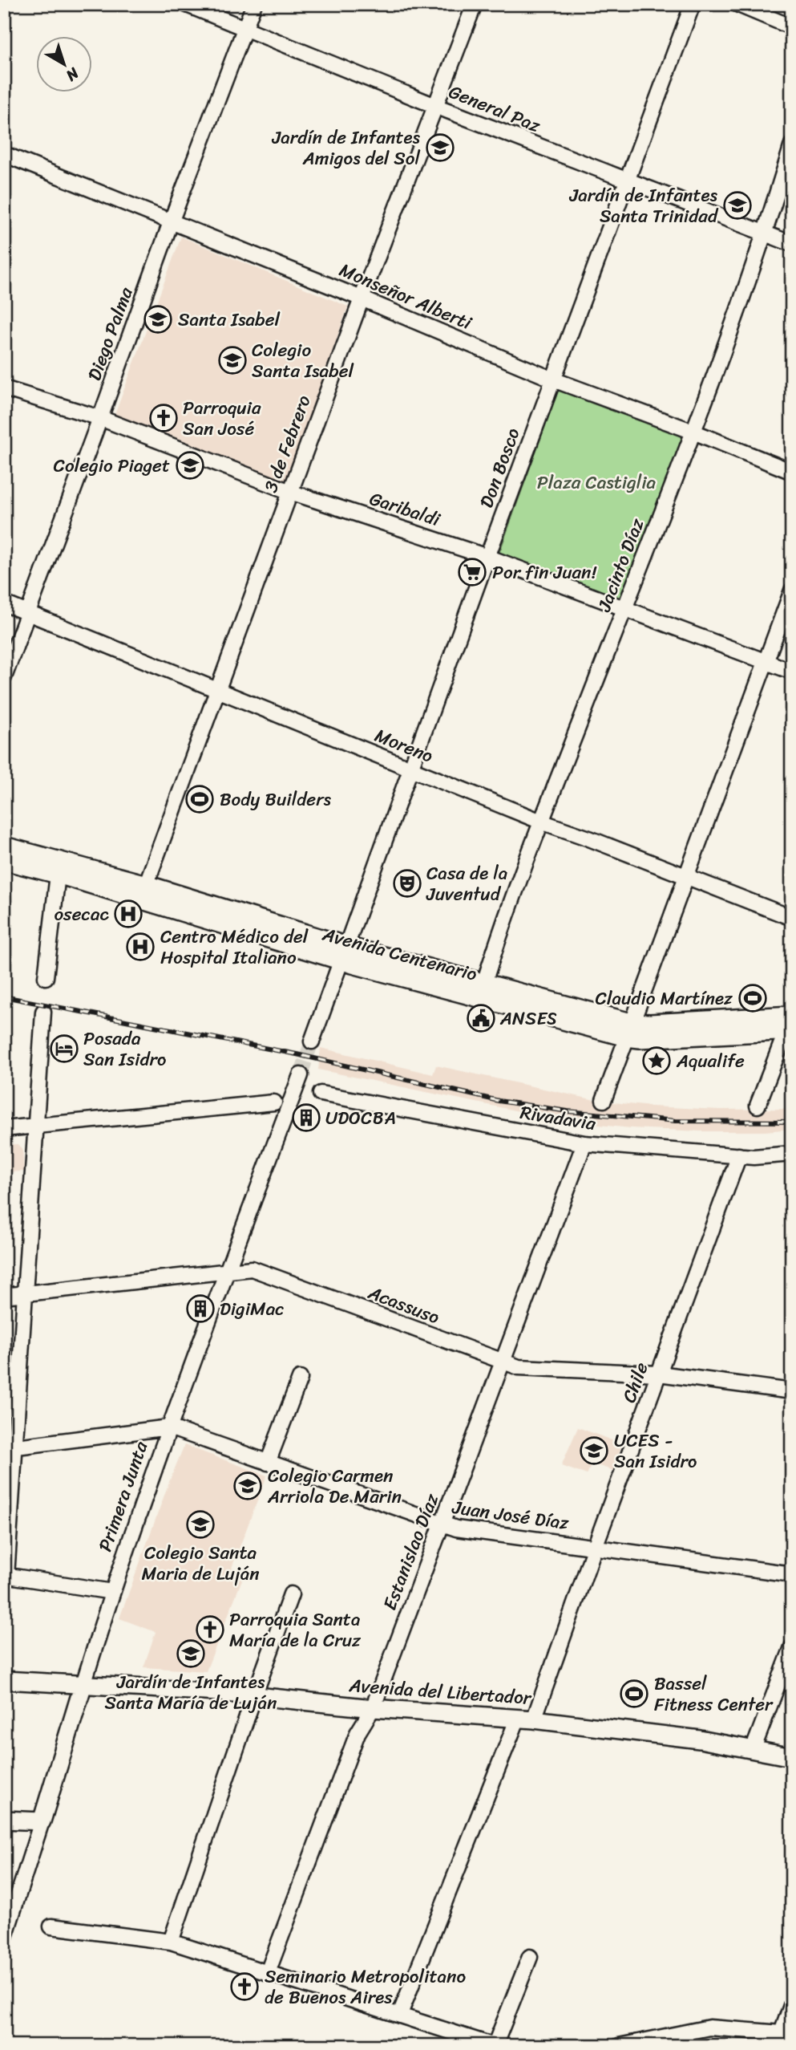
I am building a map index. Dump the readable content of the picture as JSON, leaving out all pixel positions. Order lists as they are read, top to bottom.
{
  "streets": {
    "main road": ["Avenida Centenario", "Primera Junta", "Avenida del Libertador"],
    "street": [
      "General Paz",
      "Monseñor Alberti",
      "Diego Palma",
      "3 de Febrero",
      "Don Bosco",
      "Garibaldi",
      "Jacinto Díaz",
      "Moreno",
      "Rivadavia",
      "Acassuso",
      "Chile",
      "Juan José Díaz",
      "Estanislao Díaz"
    ]
  },
  "crossings": [
    ["General Paz", "Diego Palma"],
    ["General Paz", "3 de Febrero"],
    ["General Paz", "Don Bosco"],
    ["General Paz", "Jacinto Díaz"],
    ["Monseñor Alberti", "Diego Palma"],
    ["Monseñor Alberti", "3 de Febrero"],
    ["Monseñor Alberti", "Don Bosco"],
    ["Monseñor Alberti", "Jacinto Díaz"],
    ["Diego Palma", "Garibaldi"],
    ["Diego Palma", "Moreno"],
    ["3 de Febrero", "Garibaldi"],
    ["3 de Febrero", "Moreno"],
    ["3 de Febrero", "Avenida Centenario"],
    ["Don Bosco", "Garibaldi"],
    ["Don Bosco", "Moreno"],
    ["Don Bosco", "Avenida Centenario"],
    ["Garibaldi", "Jacinto Díaz"],
    ["Jacinto Díaz", "Moreno"],
    ["Jacinto Díaz", "Avenida Centenario"],
    ["Rivadavia", "Chile"],
    ["Rivadavia", "Estanislao Díaz"],
    ["Acassuso", "Chile"],
    ["Acassuso", "Primera Junta"],
    ["Acassuso", "Estanislao Díaz"],
    ["Chile", "Juan José Díaz"],
    ["Chile", "Avenida del Libertador"],
    ["Primera Junta", "Juan José Díaz"],
    ["Primera Junta", "Avenida del Libertador"],
    ["Juan José Díaz", "Estanislao Díaz"],
    ["Estanislao Díaz", "Avenida del Libertador"]
  ],
  "parks": ["Plaza Castiglia"],
  "places": {
    "school or university": [
      "Jardín de Infantes Amigos del Sol",
      "Jardín de Infantes Santa Trinidad",
      "Santa Isabel",
      "Colegio Santa Isabel",
      "Colegio Piaget",
      "UCES - San Isidro",
      "Colegio Carmen Arriola De Marin",
      "Colegio Santa Maria de Luján",
      "Jardín de Infantes Santa María de Luján"
    ],
    "church": ["Parroquia San José", "Parroquia Santa María de la Cruz", "Seminario Metropolitano de Buenos Aires"],
    "supermarket": ["Por fin Juan!"],
    "sports": ["Body Builders", "Claudio Martínez", "Bassel Fitness Center"],
    "theatre": ["Casa de la Juventud"],
    "hospital": ["osecac", "Centro Médico del Hospital Italiano"],
    "public building": ["ANSES"],
    "hotel": ["Posada San Isidro"],
    "place": ["Aqualife"],
    "building": ["UDOCBA", "DigiMac"]
  },
  "north": "bottom right"
}
